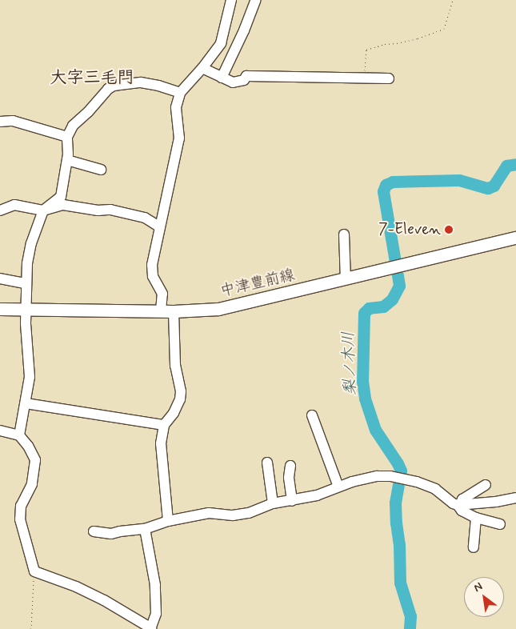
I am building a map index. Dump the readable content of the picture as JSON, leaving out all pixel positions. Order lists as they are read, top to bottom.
{
  "streets": {
    "main road": ["中津豊前線"]
  },
  "districts": ["大字三毛門"],
  "water": ["梨ノ木川"],
  "places": ["7-Eleven"],
  "north": "top left"
}
